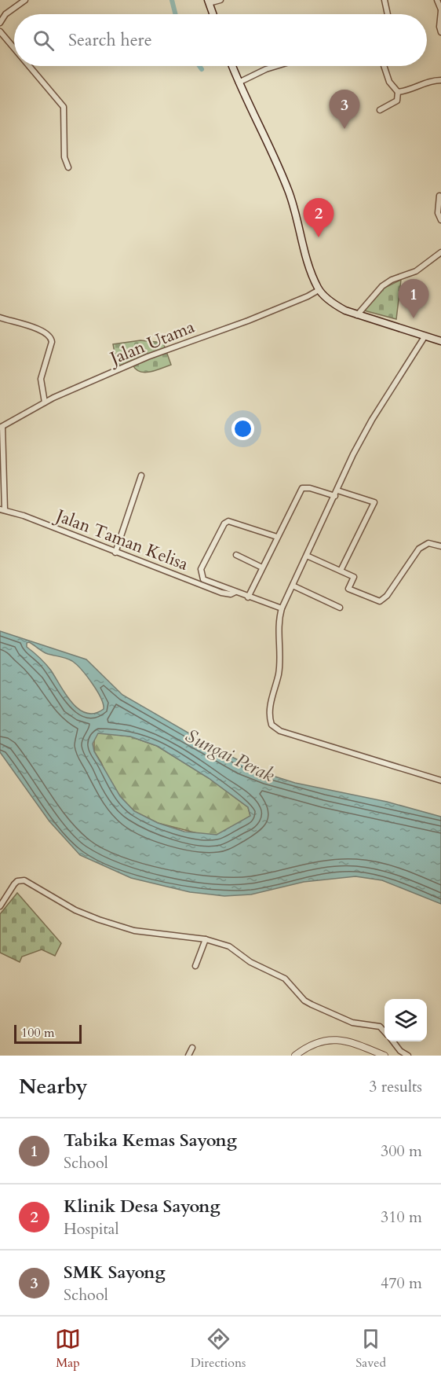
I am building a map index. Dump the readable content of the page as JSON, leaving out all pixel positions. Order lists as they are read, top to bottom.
{
  "streets": {
    "street": ["Jalan Utama", "Jalan Taman Kelisa"]
  },
  "water": ["Sungai Perak"],
  "scale_bar": "100 m",
  "page": {
    "search": "Search here",
    "pins": ["3", "2", "1"],
    "scale": "100 m",
    "heading": ["Nearby", "3 results"],
    "list": [
      {
        "mark": "1",
        "name": "Tabika Kemas Sayong",
        "note": "School",
        "value": "300 m"
      },
      {
        "mark": "2",
        "name": "Klinik Desa Sayong",
        "note": "Hospital",
        "value": "310 m"
      },
      {
        "mark": "3",
        "name": "SMK Sayong",
        "note": "School",
        "value": "470 m"
      }
    ],
    "nav": ["Map", "Directions", "Saved"]
  }
}
